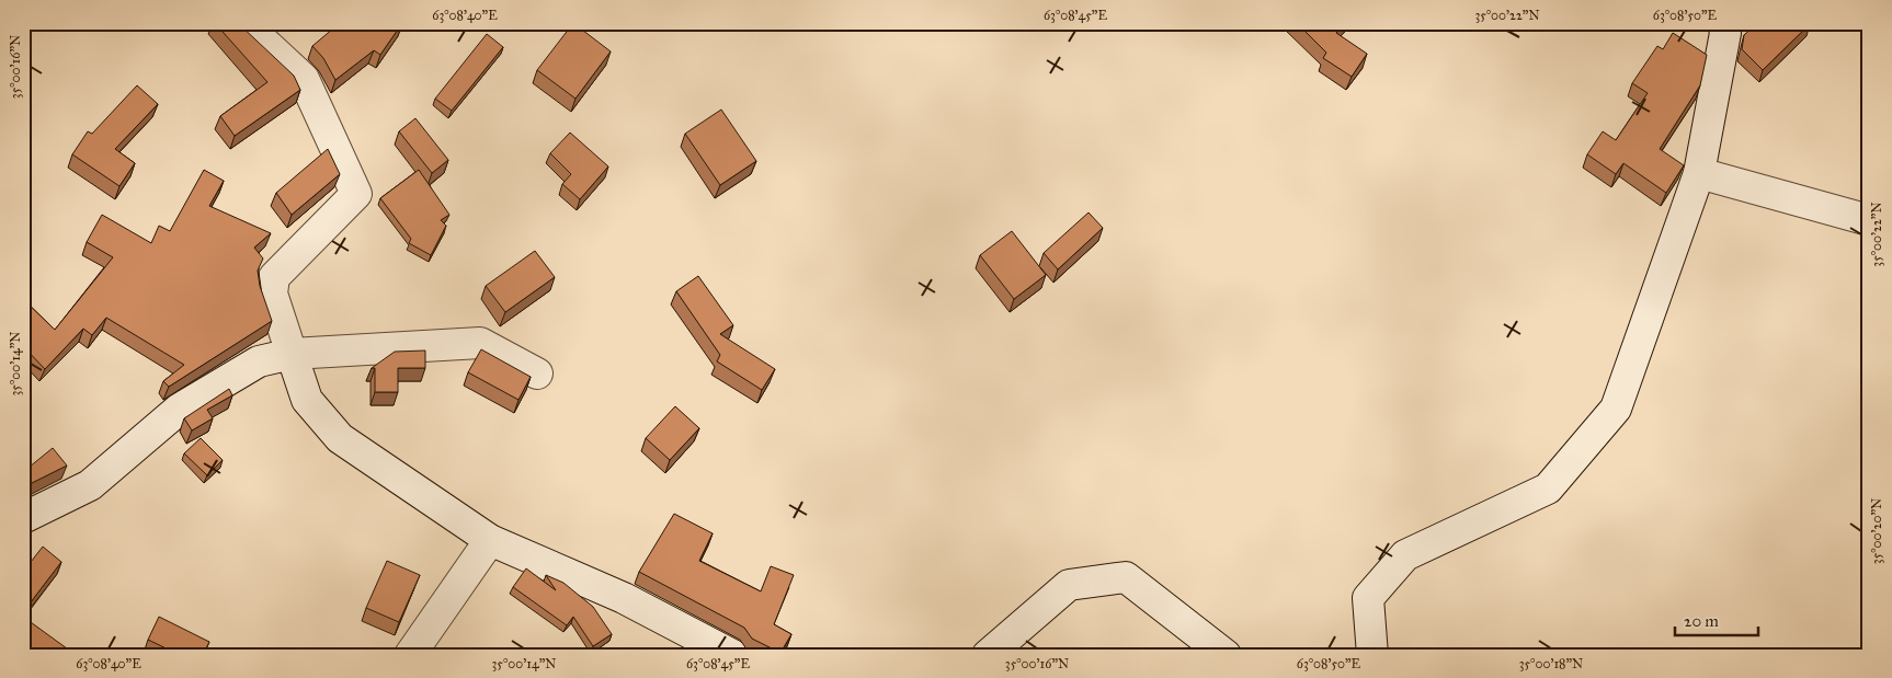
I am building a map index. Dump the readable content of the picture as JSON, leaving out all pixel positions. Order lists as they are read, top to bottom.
{
  "scale_bar": "20 m",
  "coordinates": [
    "63°08'40\"E",
    "63°08'45\"E",
    "35°00'22\"N",
    "63°08'50\"E",
    "35°00'16\"N",
    "35°00'14\"N",
    "35°00'20\"N",
    "35°00'18\"N"
  ]
}
